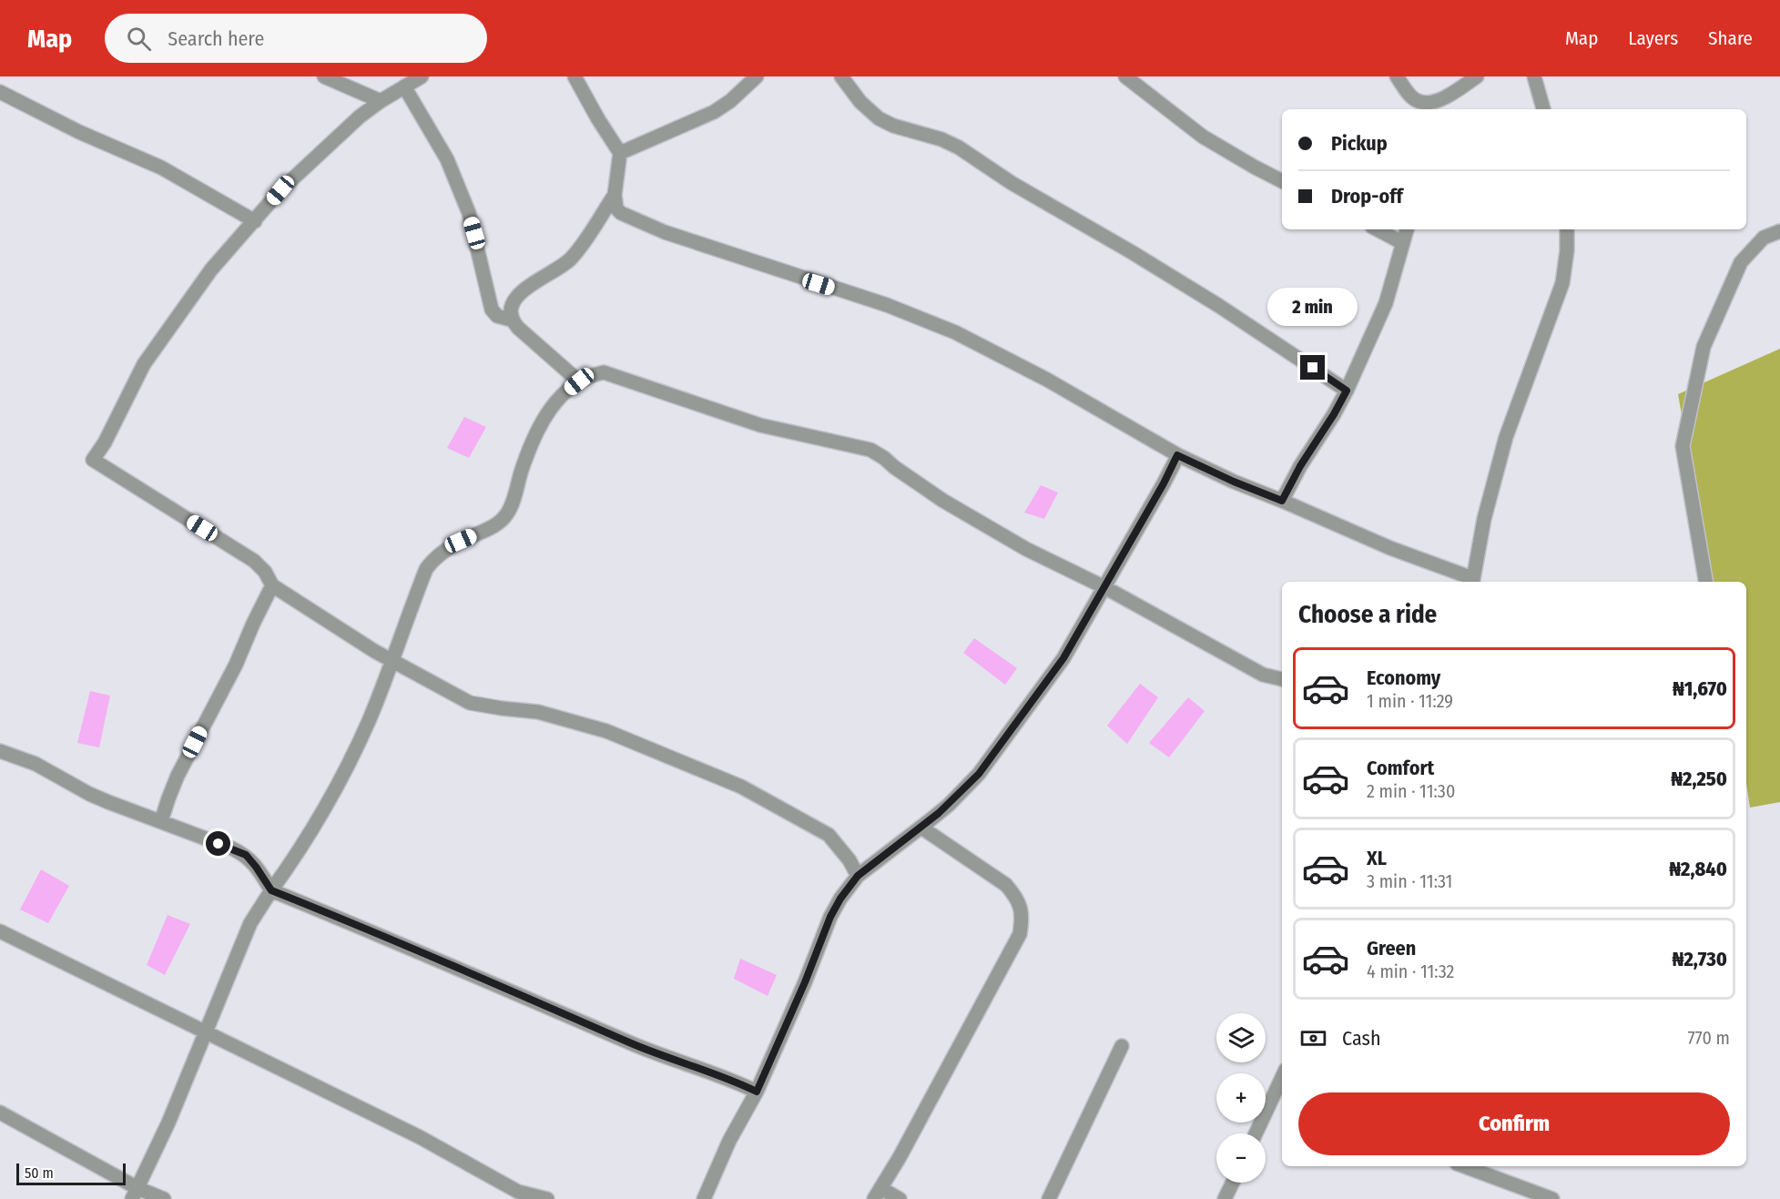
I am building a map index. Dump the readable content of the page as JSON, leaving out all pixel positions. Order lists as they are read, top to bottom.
{
  "scale_bar": "50 m",
  "page": {
    "header": "Map",
    "search": "Search here",
    "nav": ["Map", "Layers", "Share"],
    "banner": ["Pickup", "Drop-off"],
    "bubble": "2 min",
    "heading": "Choose a ride",
    "list": [
      {
        "name": "Economy",
        "note": "1 min · 11:29",
        "value": "₦1,670"
      },
      {
        "name": "Comfort",
        "note": "2 min · 11:30",
        "value": "₦2,250"
      },
      {
        "name": "XL",
        "note": "3 min · 11:31",
        "value": "₦2,840"
      },
      {
        "name": "Green",
        "note": "4 min · 11:32",
        "value": "₦2,730"
      }
    ],
    "pay": ["Cash", "770 m"],
    "map_buttons": ["+", "−"],
    "buttons": "Confirm",
    "scale": "50 m"
  }
}
